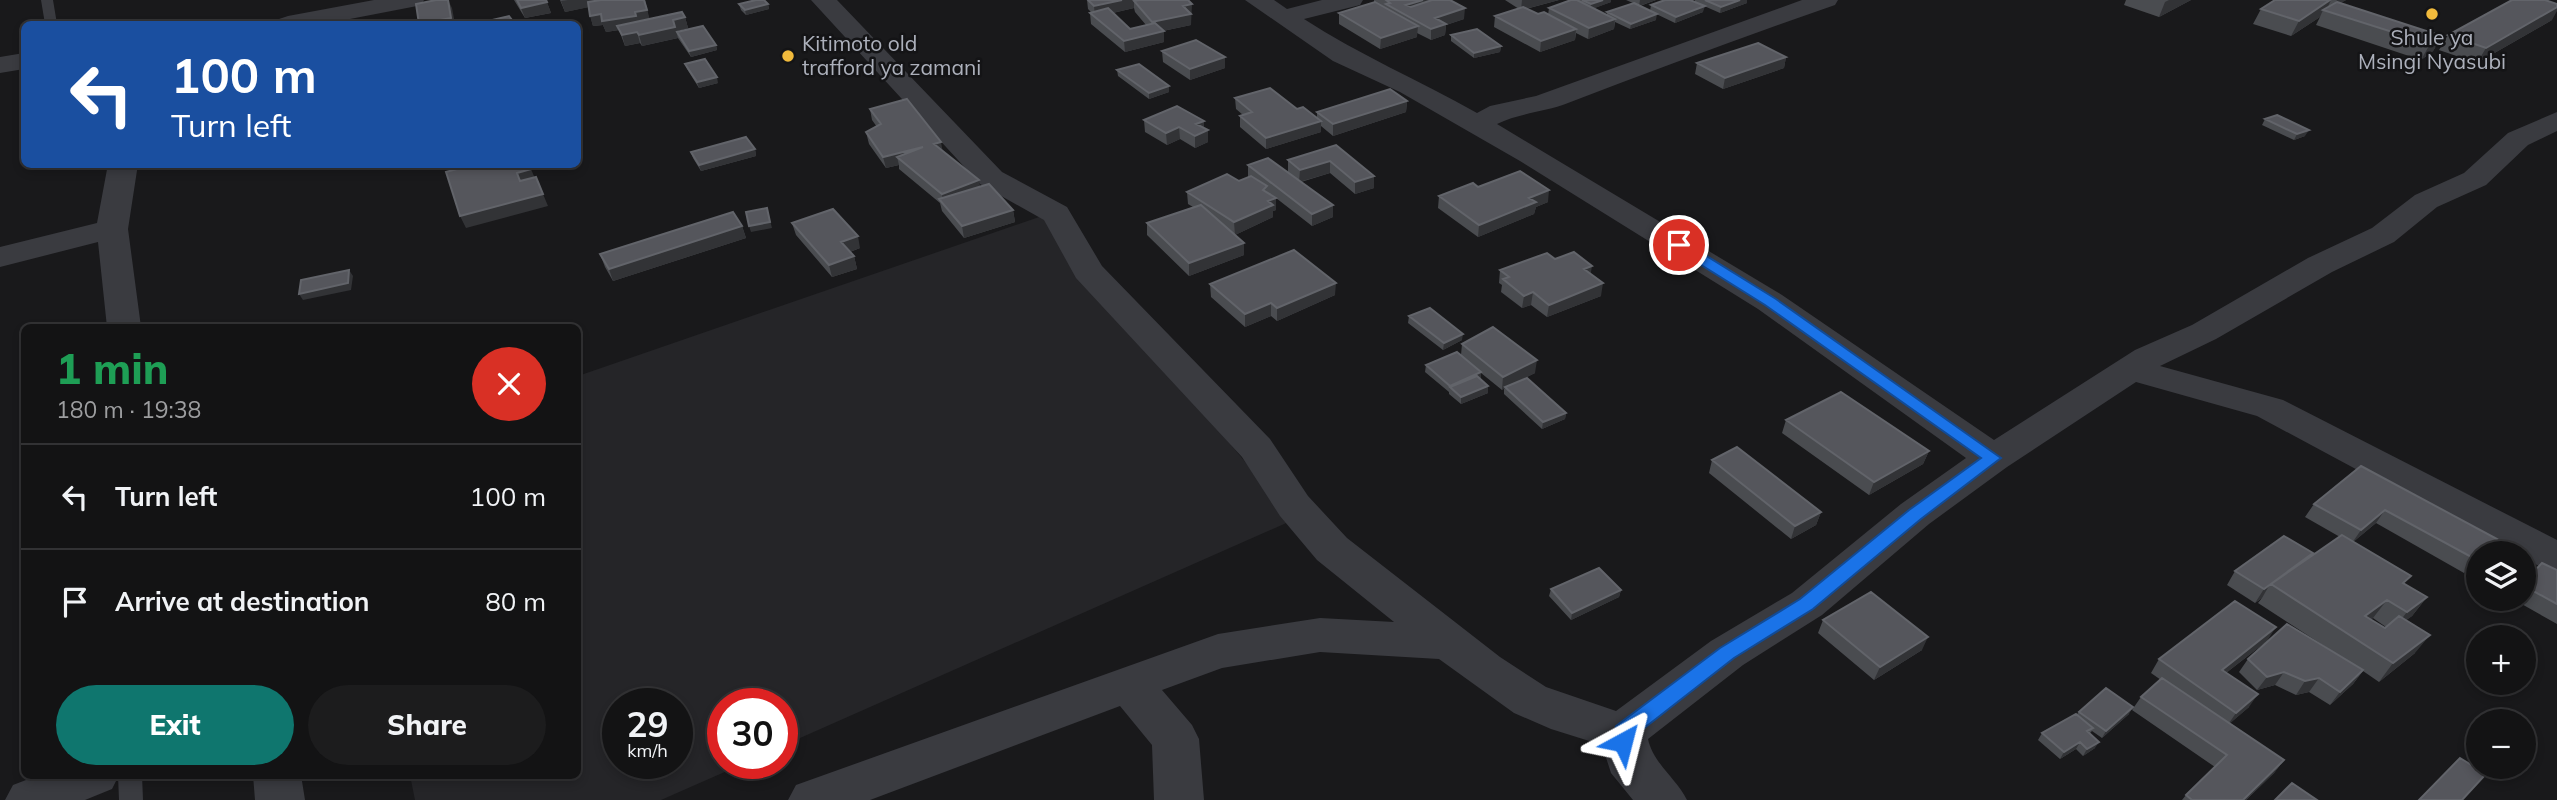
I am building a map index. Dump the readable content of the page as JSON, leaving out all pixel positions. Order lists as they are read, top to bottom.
{
  "places": ["Shule ya Msingi Nyasubi", "Kitimoto old trafford ya zamani"],
  "page": {
    "turn": ["100 m", "Turn left"],
    "heading": ["1 min", "180 m · 19:38"],
    "list": [
      {
        "name": "Turn left",
        "value": "100 m"
      },
      {
        "name": "Arrive at destination",
        "value": "80 m"
      }
    ],
    "map_buttons": ["+", "−"],
    "buttons": ["Exit", "Share"],
    "speed": "29 km/h",
    "limit": "30"
  }
}
